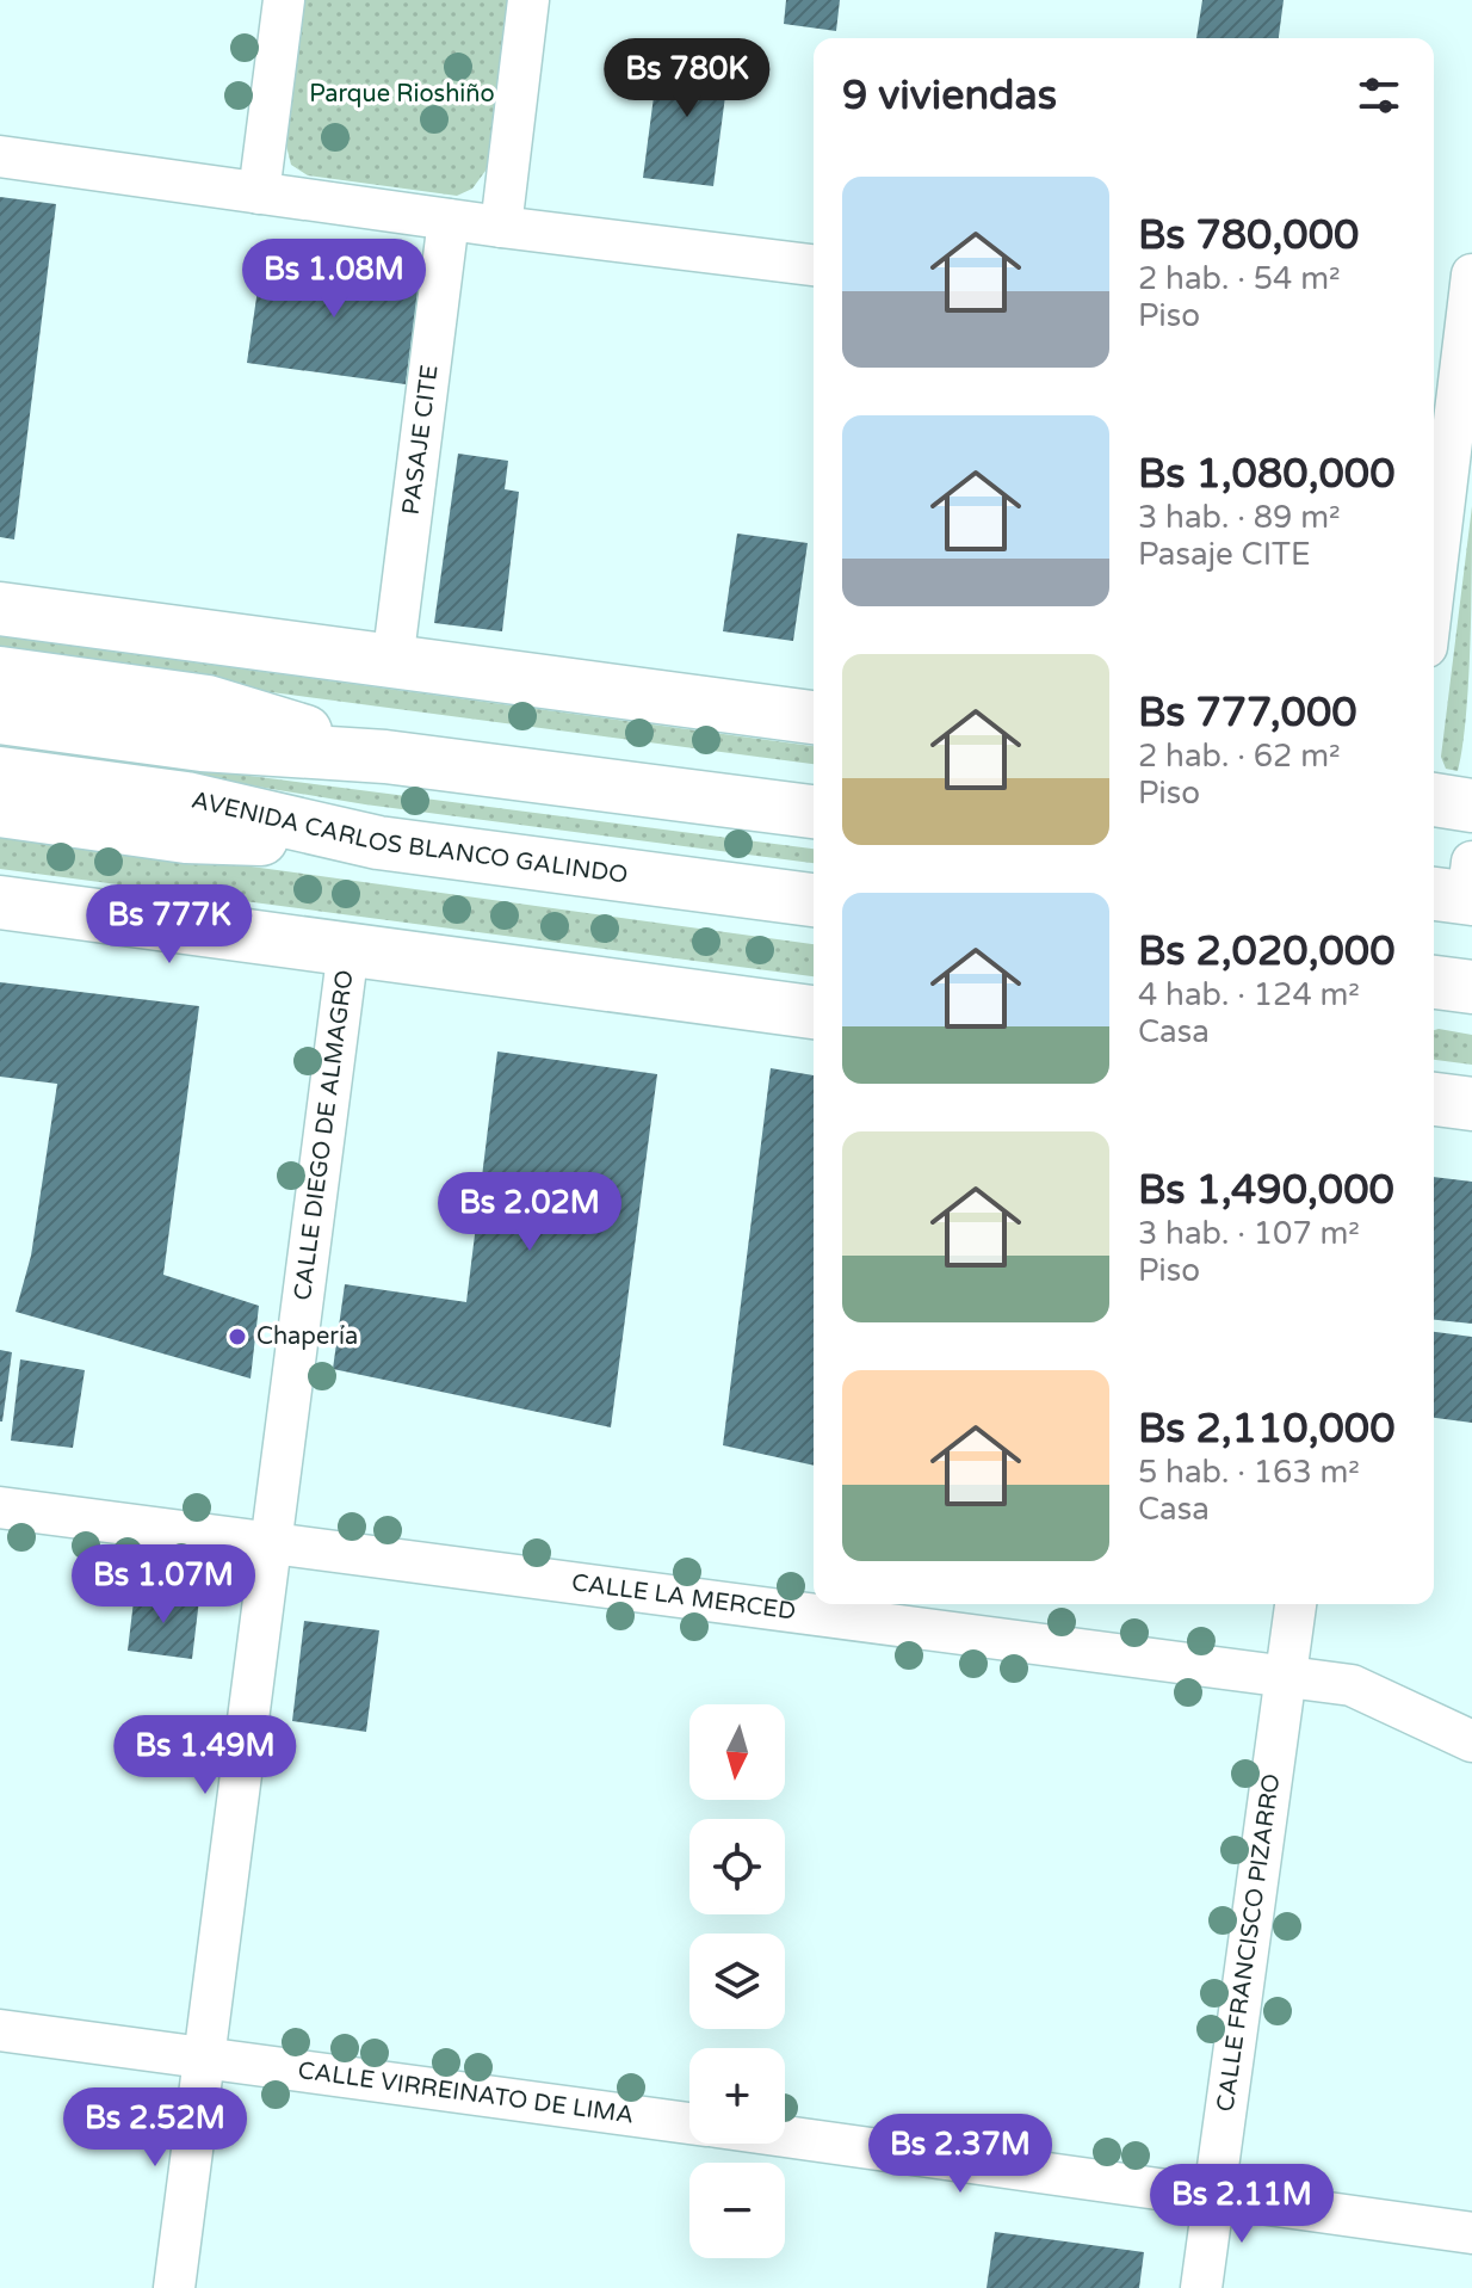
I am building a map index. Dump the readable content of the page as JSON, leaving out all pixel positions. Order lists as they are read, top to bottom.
{
  "streets": {
    "main road": ["AVENIDA CARLOS BLANCO GALINDO"],
    "street": [
      "PASAJE CITE",
      "CALLE DIEGO DE ALMAGRO",
      "CALLE LA MERCED",
      "CALLE FRANCISCO PIZARRO",
      "CALLE VIRREINATO DE LIMA"
    ]
  },
  "crossings": [
    ["CALLE DIEGO DE ALMAGRO", "CALLE LA MERCED"],
    ["CALLE DIEGO DE ALMAGRO", "CALLE VIRREINATO DE LIMA"],
    ["CALLE LA MERCED", "CALLE FRANCISCO PIZARRO"]
  ],
  "parks": ["Parque Rioshiño"],
  "places": ["Chapería"],
  "north": "bottom",
  "page": {
    "price": [
      "Bs 780K",
      "Bs 1.08M",
      "Bs 777K",
      "Bs 2.02M",
      "Bs 1.07M",
      "Bs 1.49M",
      "Bs 2.52M",
      "Bs 2.37M",
      "Bs 2.11M"
    ],
    "heading": "9 viviendas",
    "list": [
      {
        "name": "Bs 780,000",
        "note": "2 hab. · 54 m² · Piso"
      },
      {
        "name": "Bs 1,080,000",
        "note": "3 hab. · 89 m² · Pasaje CITE"
      },
      {
        "name": "Bs 777,000",
        "note": "2 hab. · 62 m² · Piso"
      },
      {
        "name": "Bs 2,020,000",
        "note": "4 hab. · 124 m² · Casa"
      },
      {
        "name": "Bs 1,490,000",
        "note": "3 hab. · 107 m² · Piso"
      },
      {
        "name": "Bs 2,110,000",
        "note": "5 hab. · 163 m² · Casa"
      }
    ],
    "map_buttons": ["+", "−"]
  }
}
